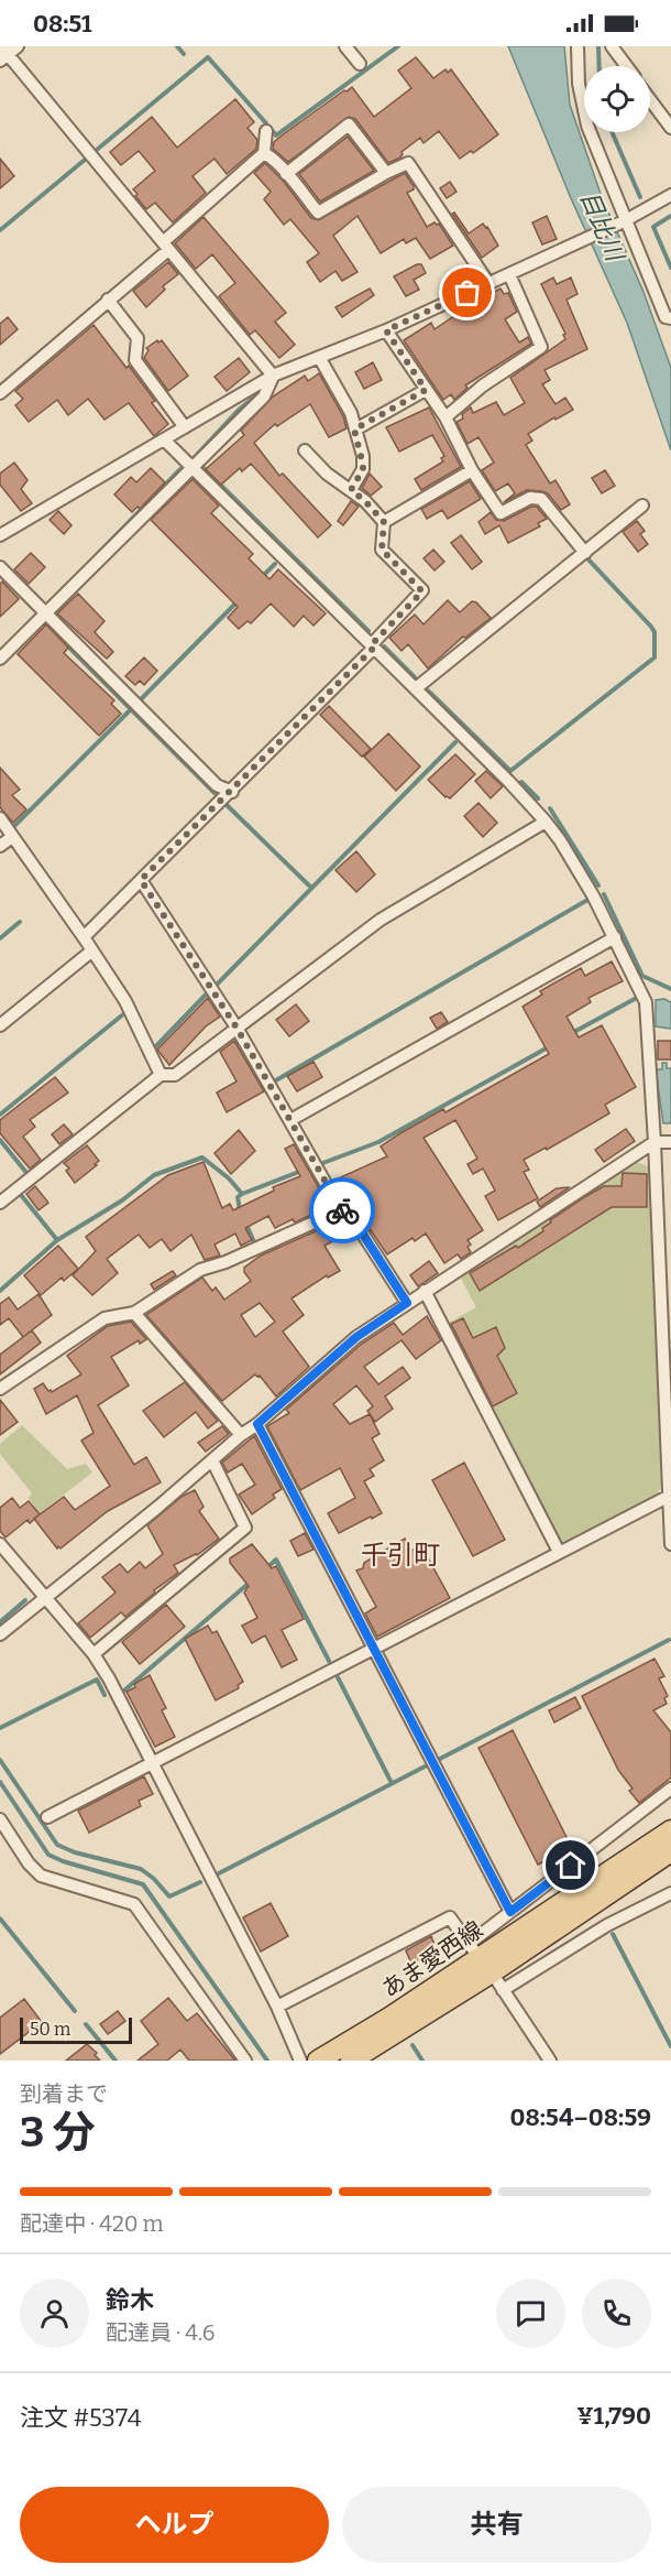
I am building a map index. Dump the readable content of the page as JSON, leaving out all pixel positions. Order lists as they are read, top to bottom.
{
  "streets": {
    "main road": ["あま愛西線"]
  },
  "districts": ["千引町"],
  "water": ["目比川"],
  "scale_bar": "50 m",
  "page": {
    "status": "08:51",
    "scale": "50 m",
    "heading": ["3 分", "到着まで", "08:54–08:59"],
    "panel": [
      "鈴木",
      "配達員 · 4.6",
      "注文 #5374",
      "¥1,790"
    ],
    "bar": "配達中 · 420 m",
    "buttons": ["ヘルプ", "共有"]
  }
}
